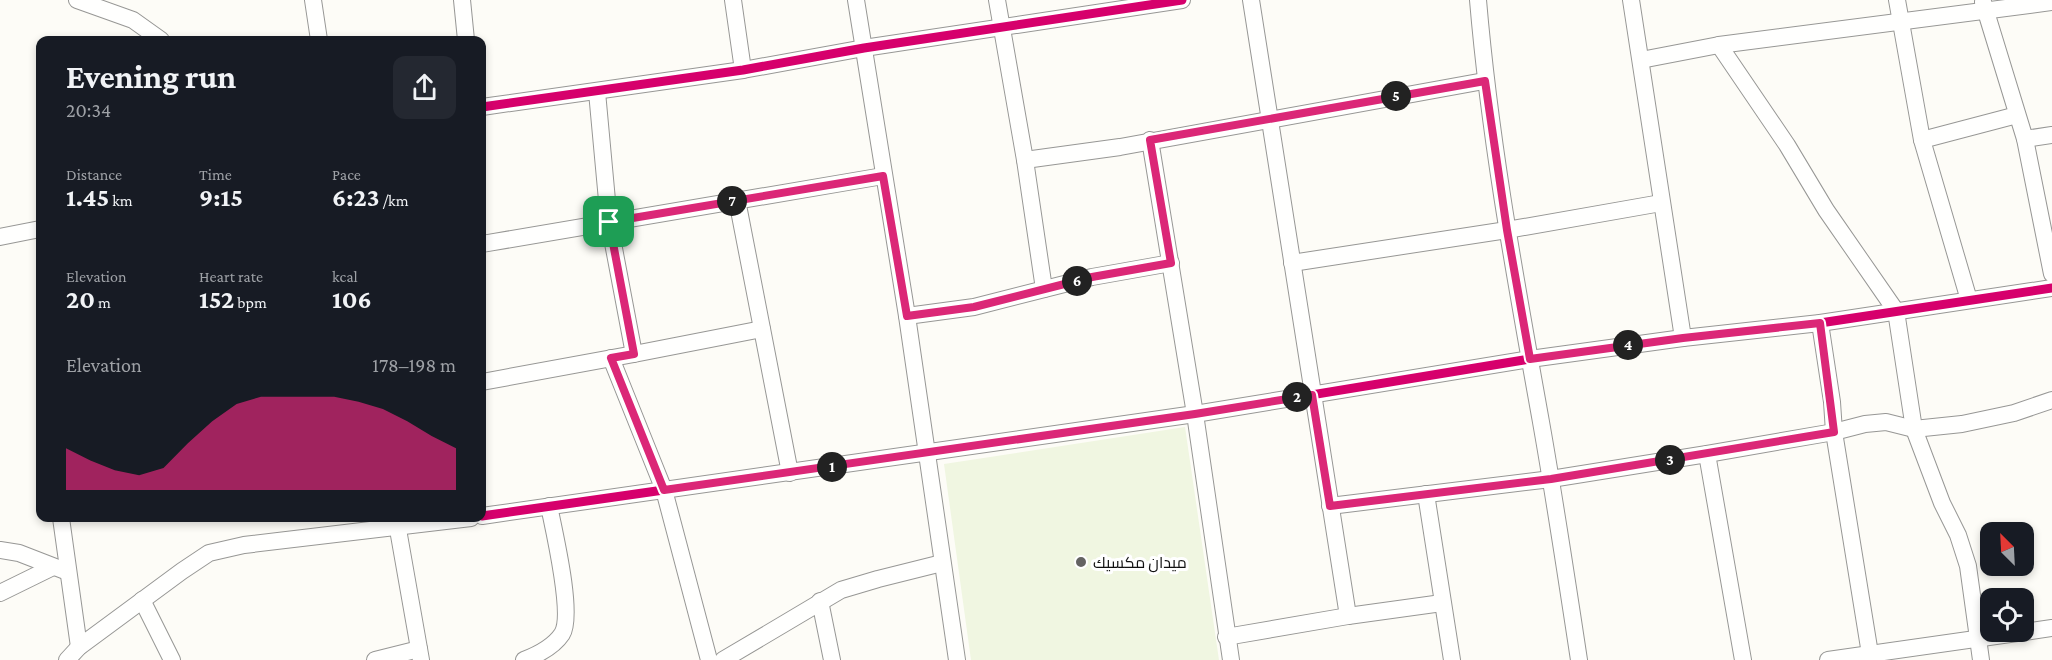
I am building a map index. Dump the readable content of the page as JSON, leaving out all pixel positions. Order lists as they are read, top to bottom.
{
  "places": ["ميدان مكسيك"],
  "north": "top left",
  "page": {
    "heading": ["Evening run", "20:34"],
    "pins": [
      "5",
      "7",
      "6",
      "4",
      "2",
      "3",
      "1"
    ],
    "stats": [
      ["Distance", "1.45 km"],
      ["Time", "9:15"],
      ["Pace", "6:23 /km"],
      ["Elevation", "20 m"],
      ["Heart rate", "152 bpm"],
      ["kcal", "106"]
    ],
    "chart": ["Elevation", "178–198 m"]
  }
}
